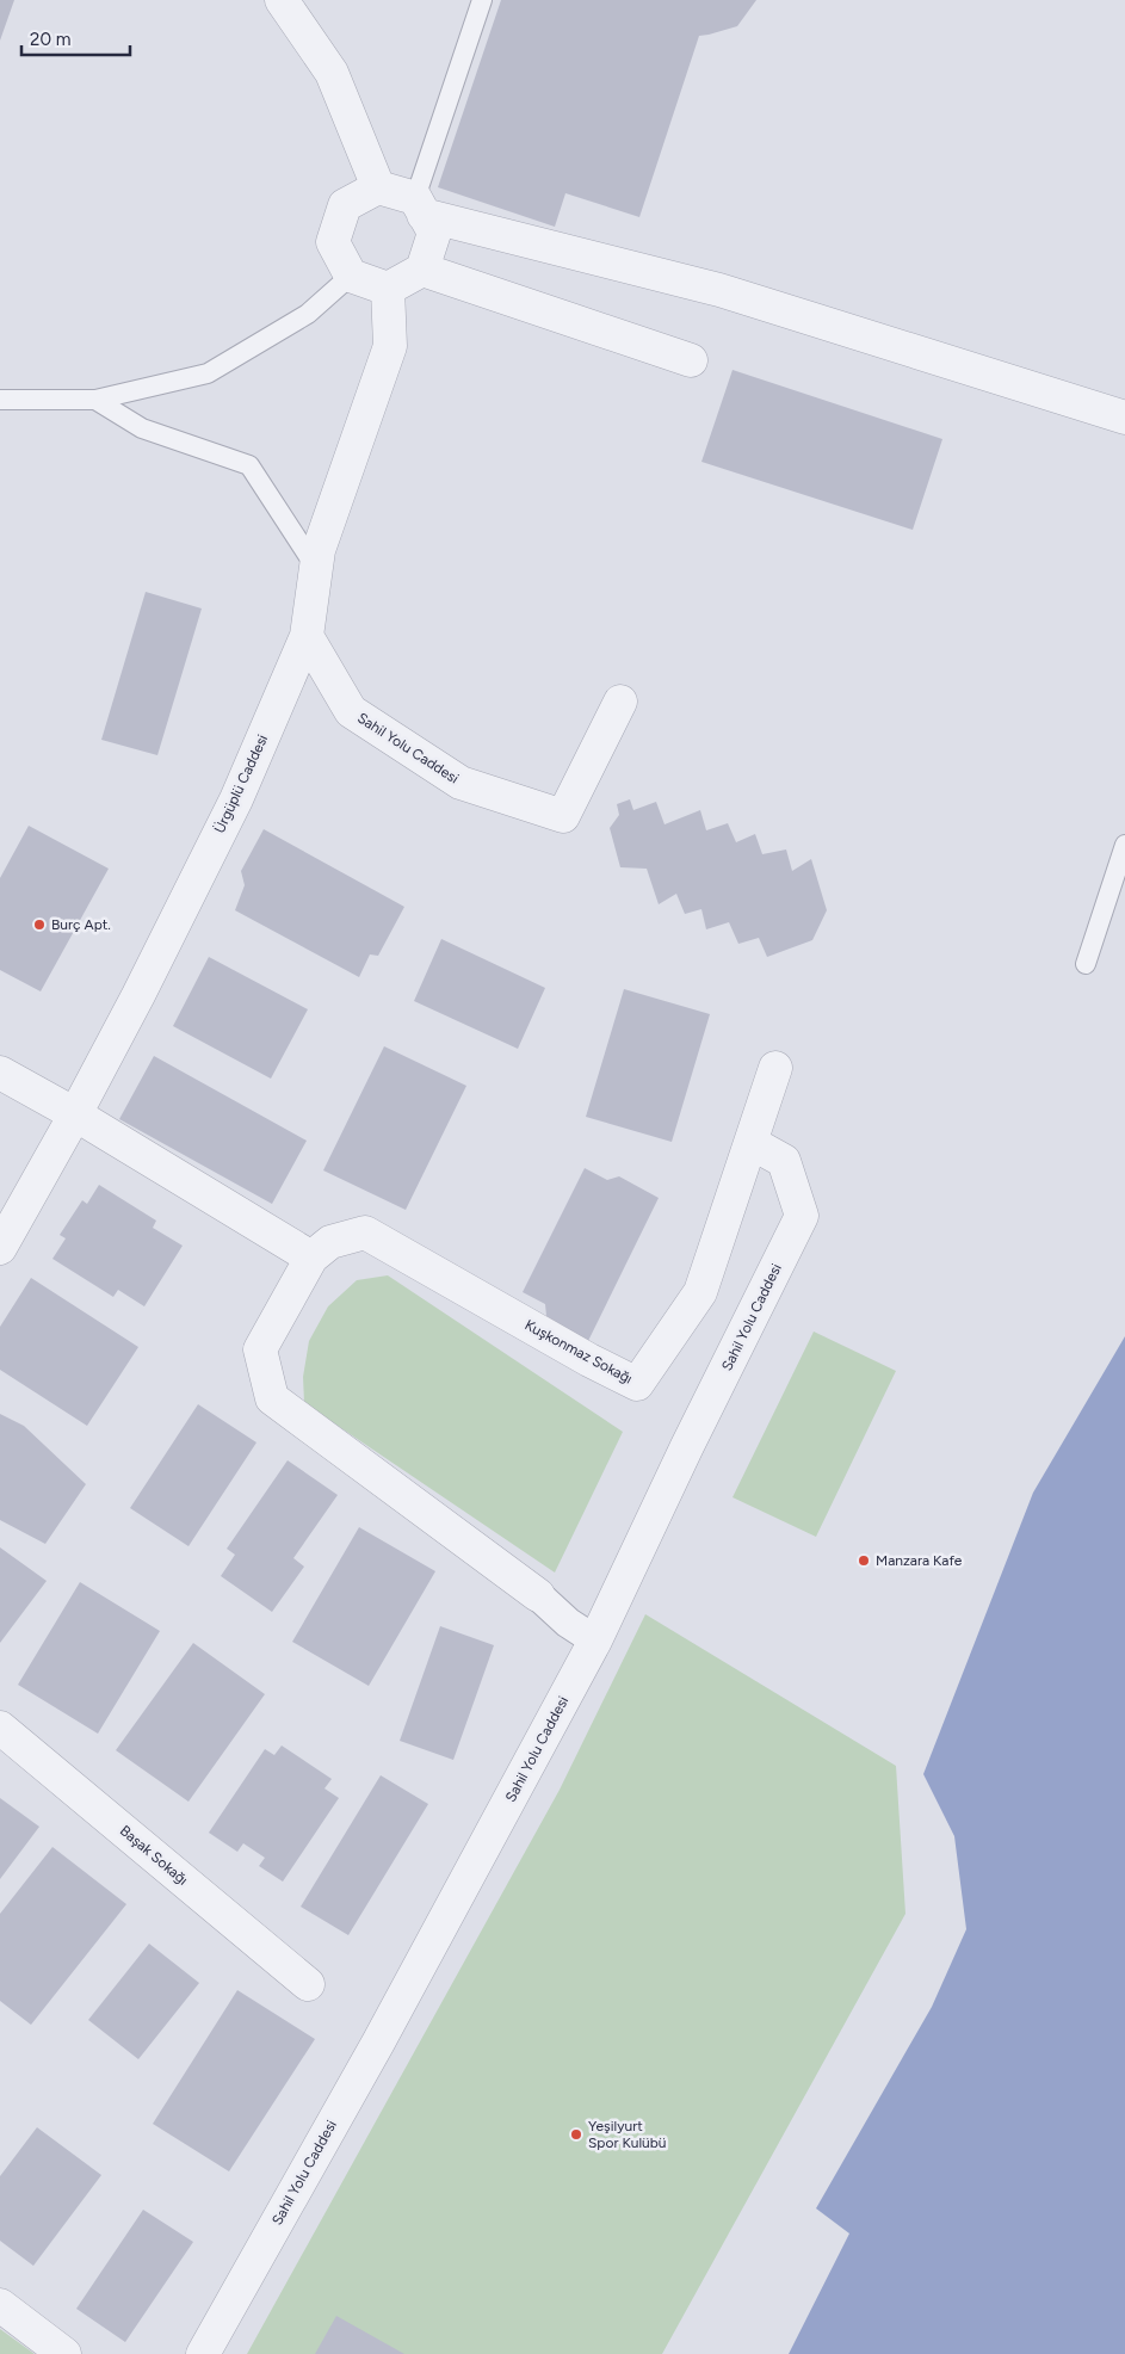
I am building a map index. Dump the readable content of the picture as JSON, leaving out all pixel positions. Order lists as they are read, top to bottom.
{
  "streets": {
    "street": [
      "Sahil Yolu Caddesi",
      "Ürgüplü Caddesi",
      "Kuşkonmaz Sokağı",
      "Başak Sokağı"
    ]
  },
  "crossings": [
    ["Sahil Yolu Caddesi", "Ürgüplü Caddesi"],
    ["Sahil Yolu Caddesi", "Kuşkonmaz Sokağı"]
  ],
  "places": ["Burç Apt.", "Manzara Kafe", "Yeşilyurt Spor Kulübü"],
  "scale_bar": "20 m"
}
